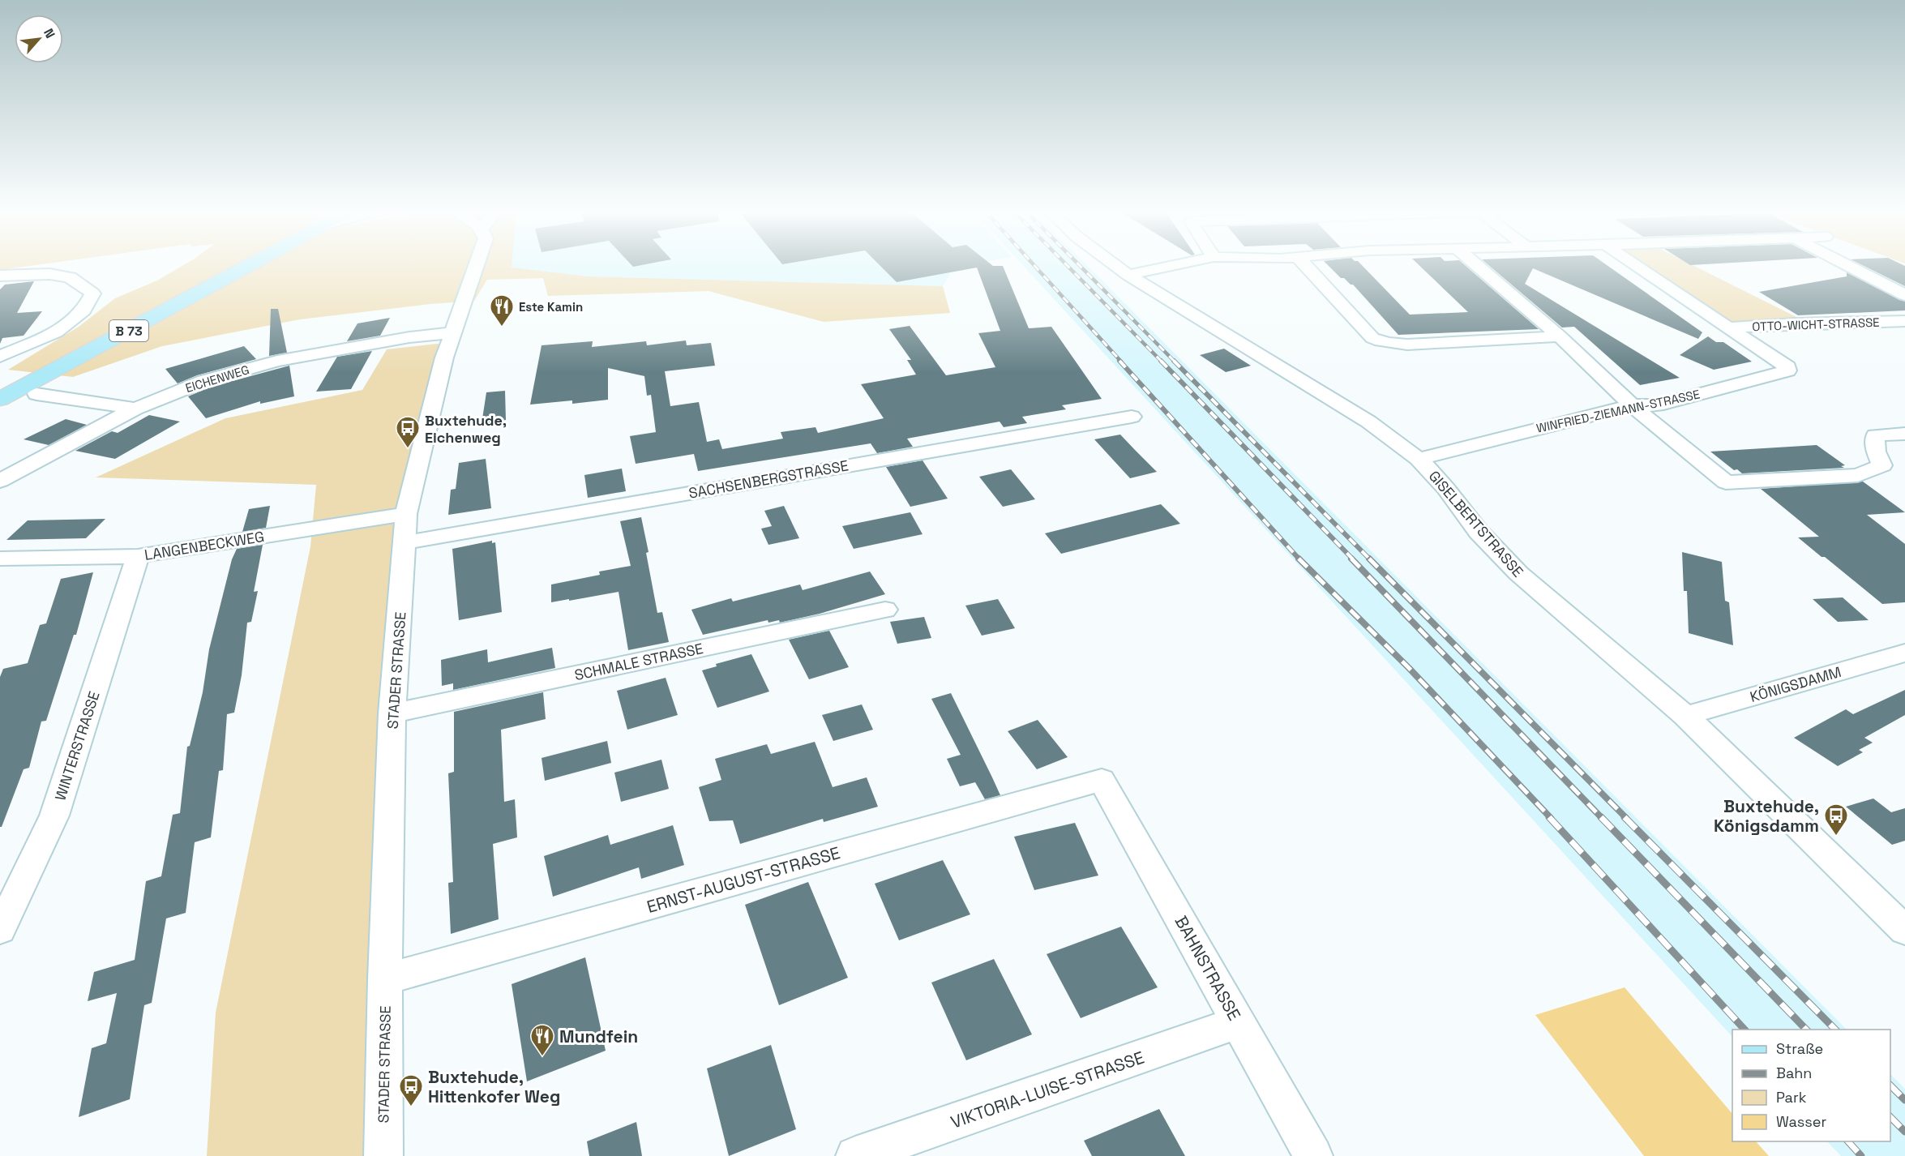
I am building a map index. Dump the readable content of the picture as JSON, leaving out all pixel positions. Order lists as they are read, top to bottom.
{
  "streets": {
    "main road": ["B 73"],
    "street": [
      "OTTO-WICHT-STRASSE",
      "EICHENWEG",
      "WINFRIED-ZIEMANN-STRASSE",
      "SACHSENBERGSTRASSE",
      "GISELBERTSTRASSE",
      "LANGENBECKWEG",
      "SCHMALE STRASSE",
      "STADER STRASSE",
      "KÖNIGSDAMM",
      "WINTERSTRASSE",
      "ERNST-AUGUST-STRASSE",
      "BAHNSTRASSE",
      "VIKTORIA-LUISE-STRASSE"
    ]
  },
  "crossings": [
    ["OTTO-WICHT-STRASSE", "WINFRIED-ZIEMANN-STRASSE"],
    ["EICHENWEG", "STADER STRASSE"],
    ["WINFRIED-ZIEMANN-STRASSE", "GISELBERTSTRASSE"],
    ["SACHSENBERGSTRASSE", "STADER STRASSE"],
    ["GISELBERTSTRASSE", "KÖNIGSDAMM"],
    ["LANGENBECKWEG", "STADER STRASSE"],
    ["LANGENBECKWEG", "WINTERSTRASSE"],
    ["SCHMALE STRASSE", "STADER STRASSE"],
    ["STADER STRASSE", "ERNST-AUGUST-STRASSE"],
    ["ERNST-AUGUST-STRASSE", "BAHNSTRASSE"],
    ["BAHNSTRASSE", "VIKTORIA-LUISE-STRASSE"]
  ],
  "places": {
    "restaurant": ["Este Kamin", "Mundfein"],
    "bus stop": ["Buxtehude, Eichenweg", "Buxtehude, Königsdamm", "Buxtehude, Hittenkofer Weg"]
  },
  "legend": [
    "Straße",
    "Bahn",
    "Park",
    "Wasser"
  ],
  "north": "top right"
}
